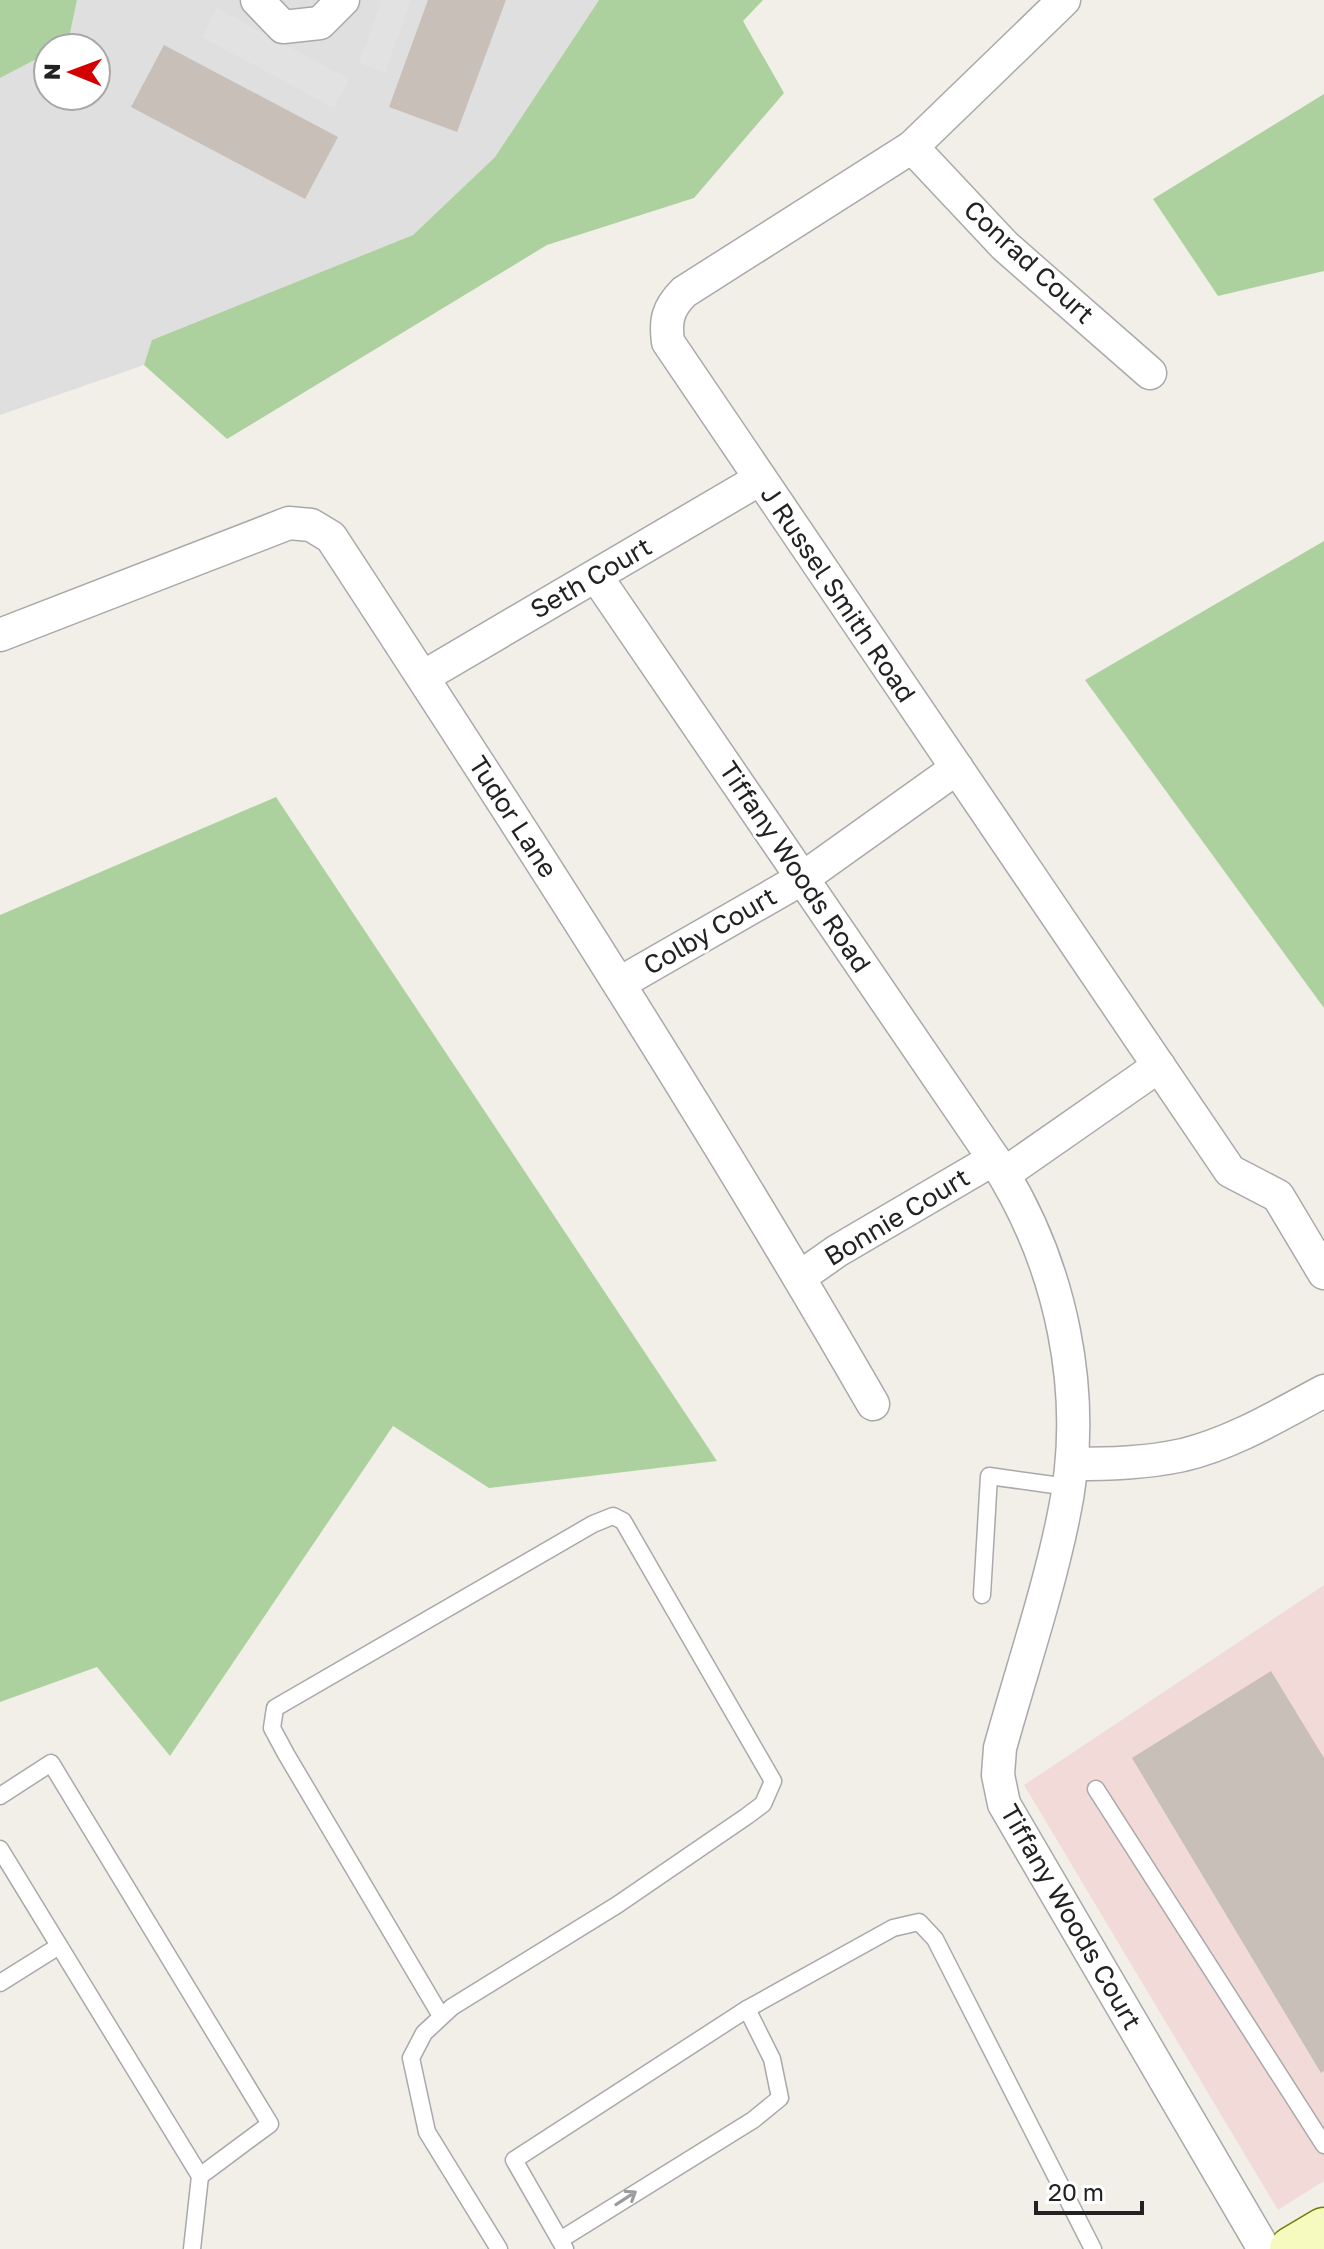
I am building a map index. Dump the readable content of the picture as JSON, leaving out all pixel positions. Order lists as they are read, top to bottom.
{
  "streets": {
    "street": [
      "Conrad Court",
      "Seth Court",
      "J Russel Smith Road",
      "Tudor Lane",
      "Tiffany Woods Road",
      "Colby Court",
      "Bonnie Court",
      "Tiffany Woods Court"
    ]
  },
  "crossings": [
    ["Conrad Court", "J Russel Smith Road"],
    ["Seth Court", "J Russel Smith Road"],
    ["Seth Court", "Tudor Lane"],
    ["Seth Court", "Tiffany Woods Road"],
    ["J Russel Smith Road", "Colby Court"],
    ["J Russel Smith Road", "Bonnie Court"],
    ["Tudor Lane", "Colby Court"],
    ["Tudor Lane", "Bonnie Court"],
    ["Tiffany Woods Road", "Colby Court"],
    ["Tiffany Woods Road", "Bonnie Court"],
    ["Tiffany Woods Road", "Tiffany Woods Court"]
  ],
  "scale_bar": "20 m",
  "north": "left"
}
